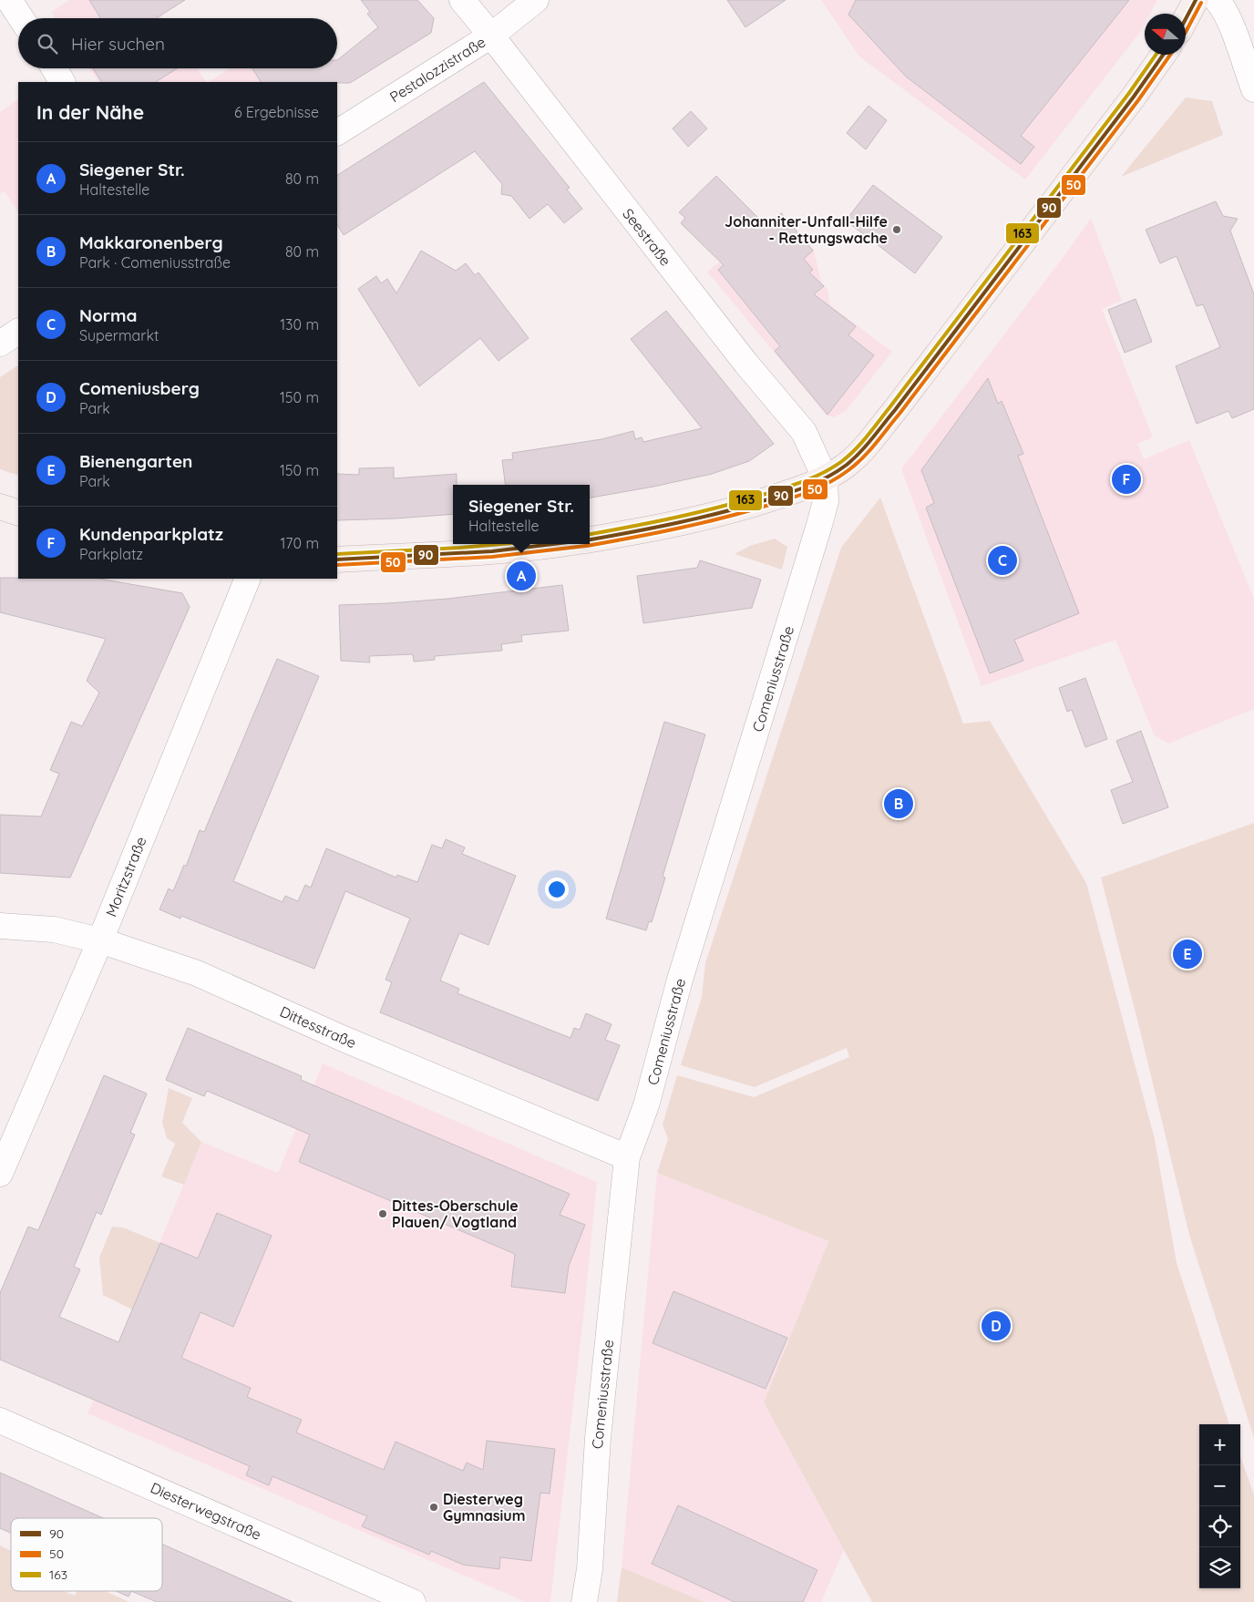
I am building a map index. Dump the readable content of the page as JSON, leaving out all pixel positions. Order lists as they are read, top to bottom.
{
  "streets": {
    "street": [
      "Pestalozzistraße",
      "Seestraße",
      "Comeniusstraße",
      "Moritzstraße",
      "Dittesstraße",
      "Diesterwegstraße"
    ]
  },
  "crossings": [
    ["Pestalozzistraße", "Seestraße"],
    ["Seestraße", "Comeniusstraße"],
    ["Comeniusstraße", "Dittesstraße"],
    ["Moritzstraße", "Dittesstraße"]
  ],
  "places": ["Johanniter-Unfall-Hilfe - Rettungswache", "Dittes-Oberschule Plauen/ Vogtland", "Diesterweg Gymnasium"],
  "lines": ["transit line 90", "transit line 50", "transit line 163"],
  "legend": ["90", "50", "163"],
  "north": "left",
  "page": {
    "search": "Hier suchen",
    "heading": ["In der Nähe", "6 Ergebnisse"],
    "list": [
      {
        "mark": "A",
        "name": "Siegener Str.",
        "note": "Haltestelle",
        "value": "80 m"
      },
      {
        "mark": "B",
        "name": "Makkaronenberg",
        "note": "Park · Comeniusstraße",
        "value": "80 m"
      },
      {
        "mark": "C",
        "name": "Norma",
        "note": "Supermarkt",
        "value": "130 m"
      },
      {
        "mark": "D",
        "name": "Comeniusberg",
        "note": "Park",
        "value": "150 m"
      },
      {
        "mark": "E",
        "name": "Bienengarten",
        "note": "Park",
        "value": "150 m"
      },
      {
        "mark": "F",
        "name": "Kundenparkplatz",
        "note": "Parkplatz",
        "value": "170 m"
      }
    ],
    "pins": [
      "F",
      "C",
      "A",
      "B",
      "E",
      "D"
    ],
    "popup": ["Siegener Str.", "Haltestelle"],
    "map_buttons": ["+", "−"]
  }
}
